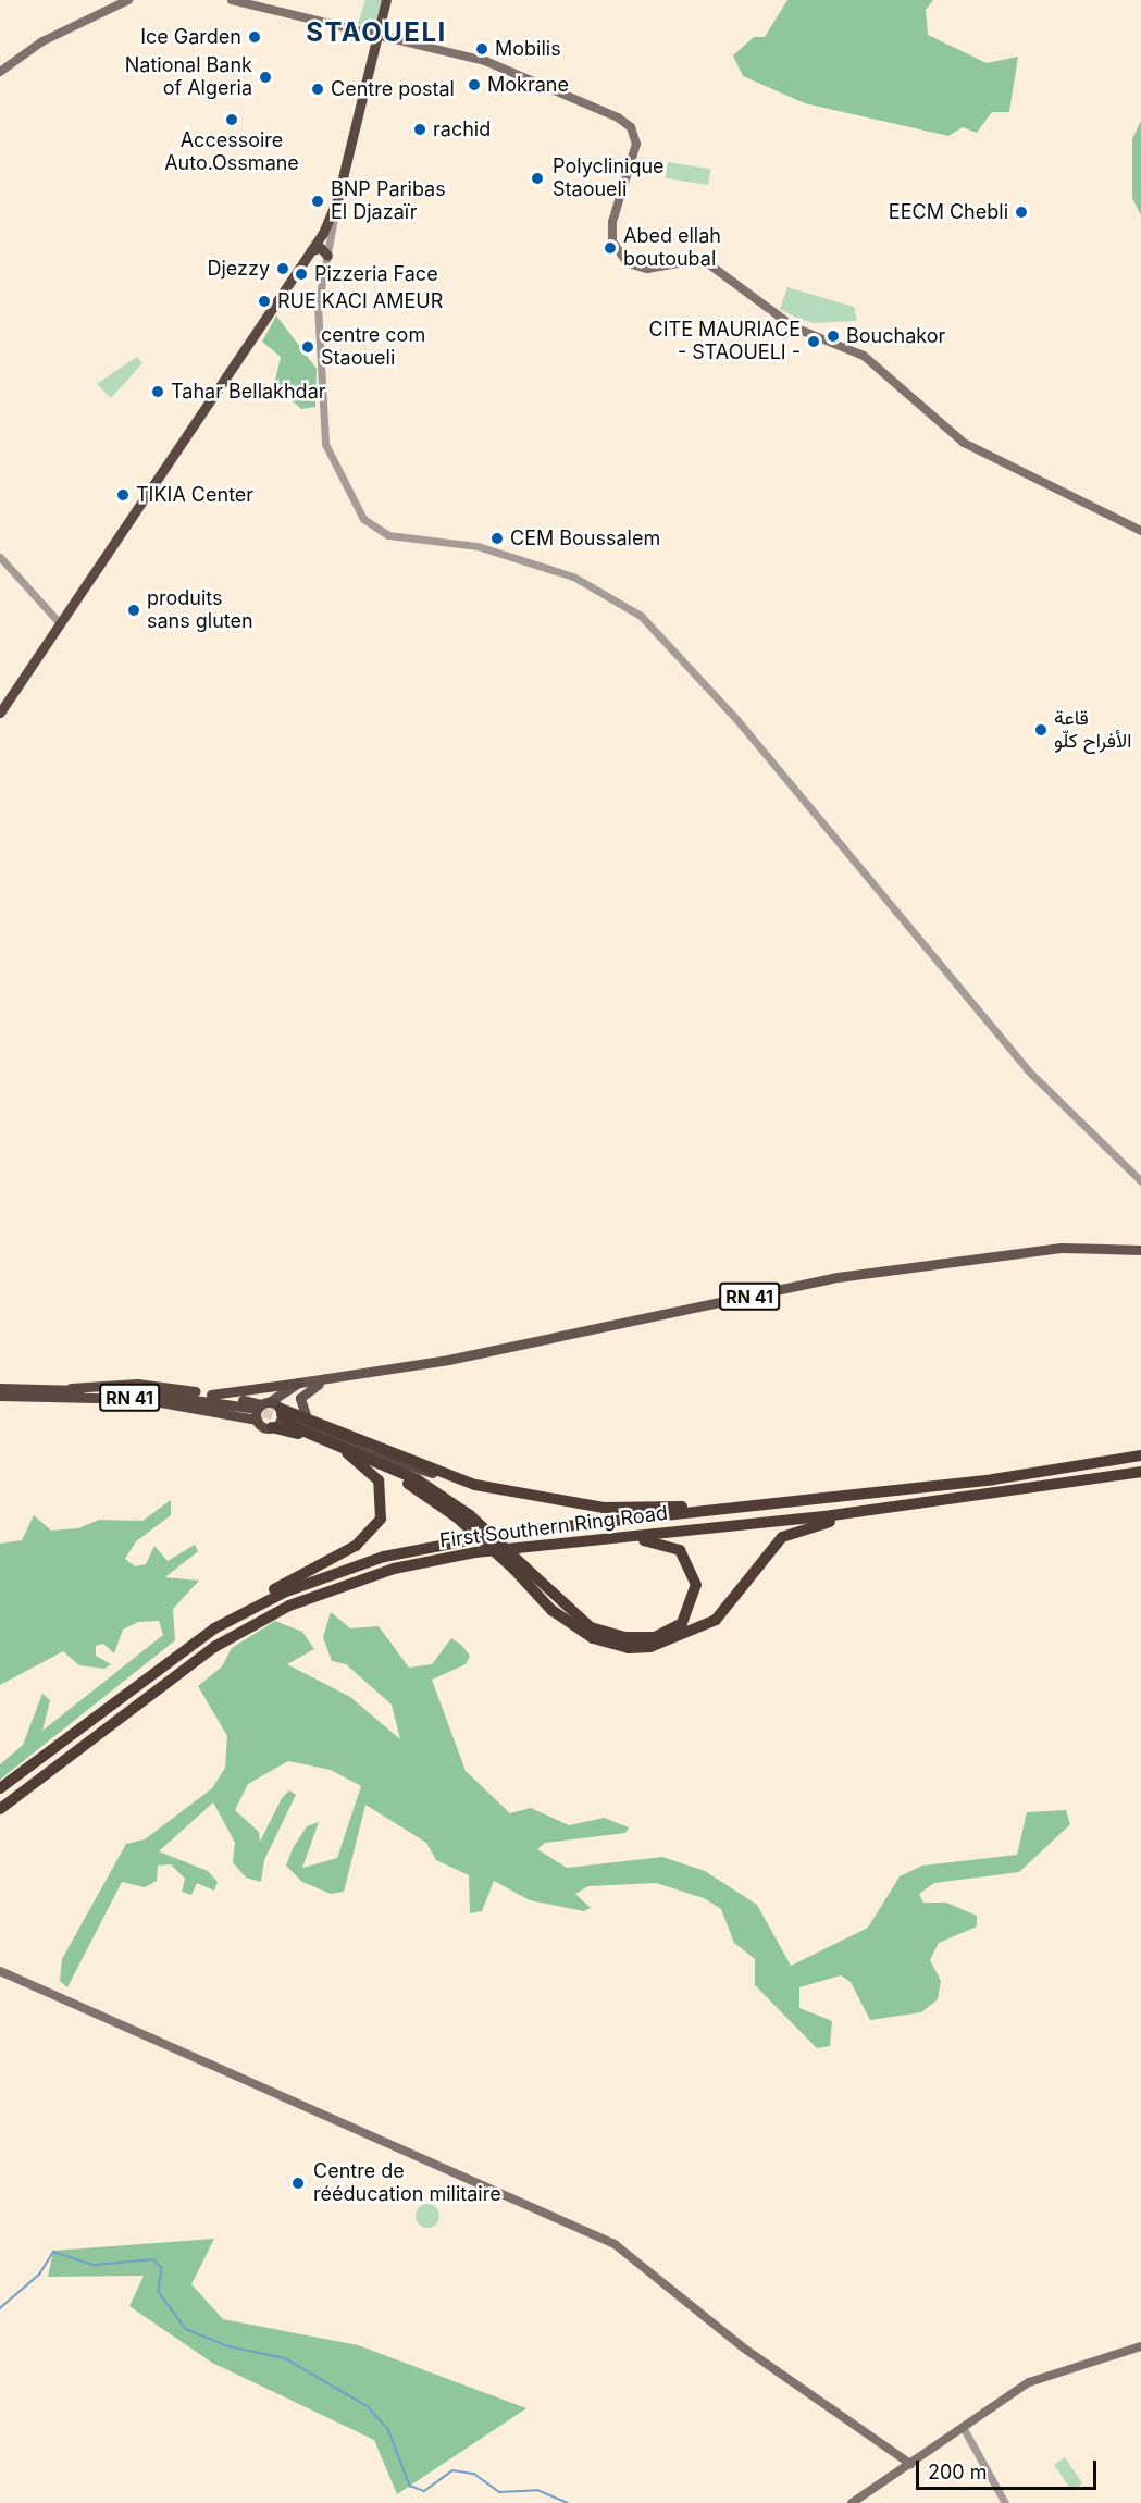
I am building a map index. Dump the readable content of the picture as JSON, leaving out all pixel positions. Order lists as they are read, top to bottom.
{
  "streets": {
    "highway": ["RN 41", "First Southern Ring Road"]
  },
  "districts": ["STAOUELI"],
  "places": [
    "Ice Garden",
    "Mobilis",
    "National Bank of Algeria",
    "Mokrane",
    "Centre postal",
    "Accessoire Auto.Ossmane",
    "rachid",
    "Polyclinique Staoueli",
    "BNP Paribas El Djazaïr",
    "EECM Chebli",
    "Abed ellah boutoubal",
    "Djezzy",
    "Pizzeria Face",
    "RUE KACI AMEUR",
    "Bouchakor",
    "CITE MAURIACE - STAOUELI -",
    "centre com Staoueli",
    "Tahar Bellakhdar",
    "TIKIA Center",
    "CEM Boussalem",
    "produits sans gluten",
    "قاعة الأفراح كلّو",
    "Centre de rééducation militaire"
  ],
  "scale_bar": "200 m"
}
